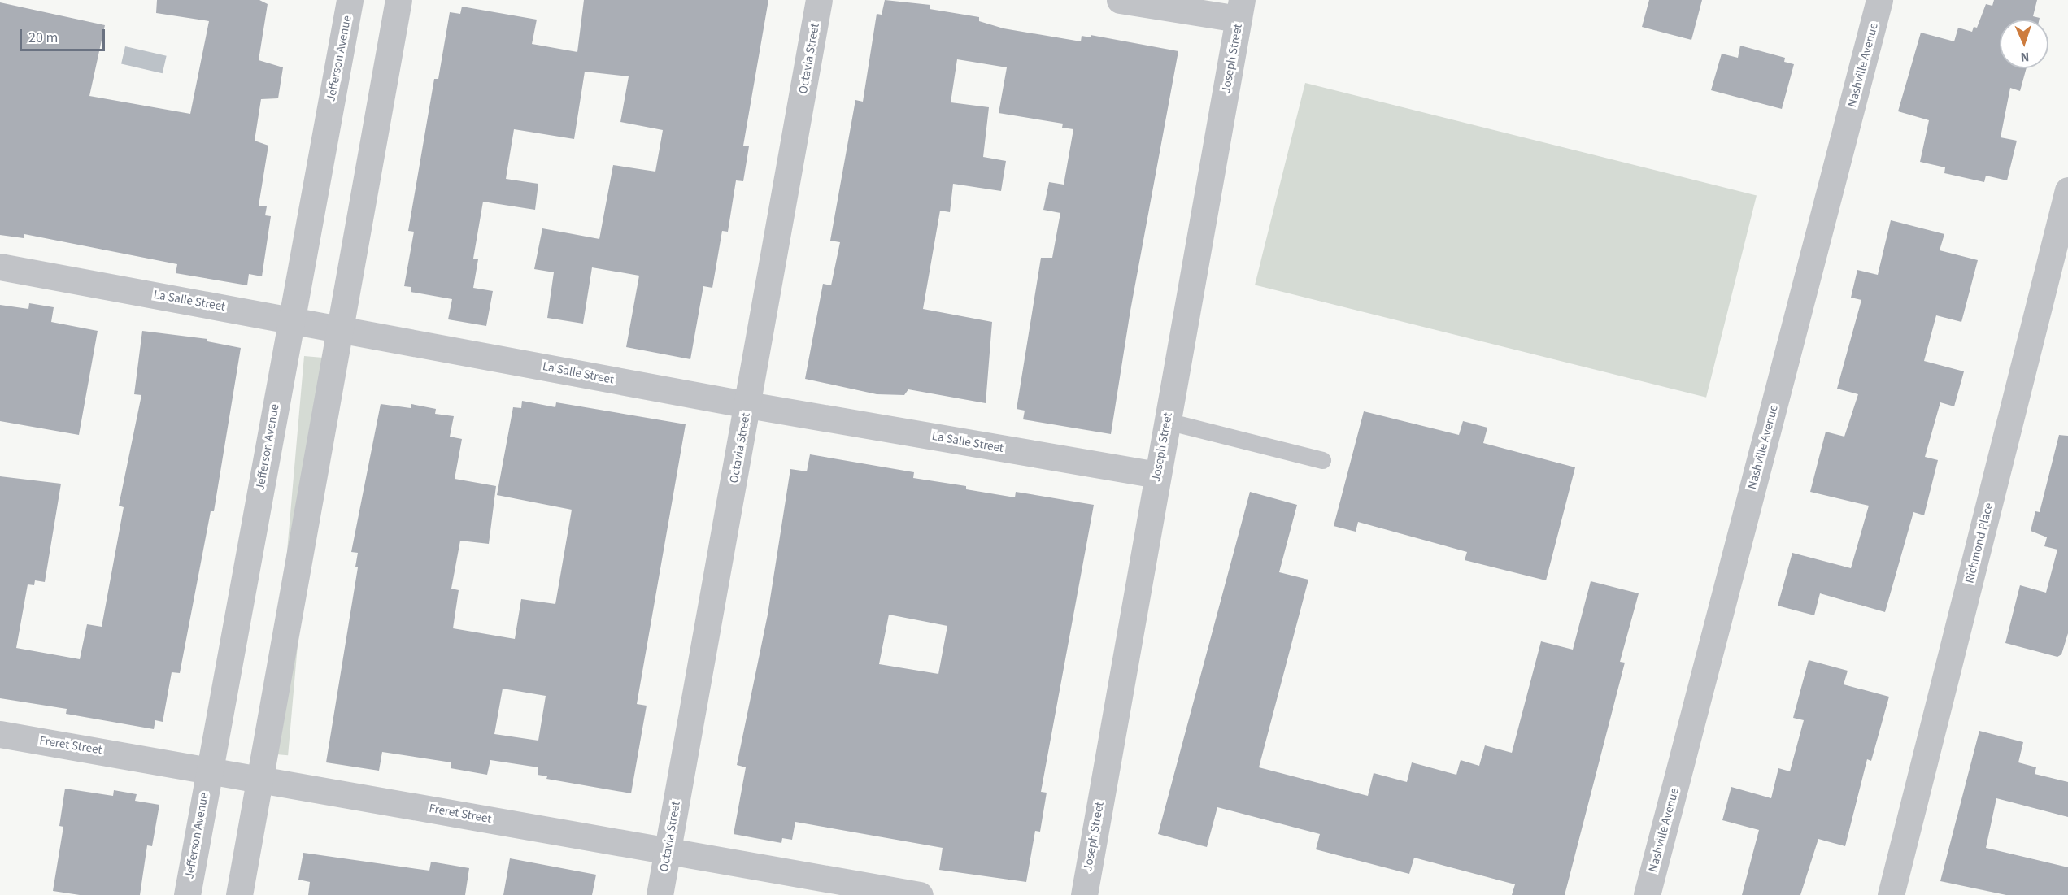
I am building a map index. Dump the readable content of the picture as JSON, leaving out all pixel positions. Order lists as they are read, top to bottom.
{
  "streets": {
    "street": [
      "Jefferson Avenue",
      "Octavia Street",
      "Joseph Street",
      "Nashville Avenue",
      "La Salle Street",
      "Richmond Place",
      "Freret Street"
    ]
  },
  "crossings": [
    ["Jefferson Avenue", "La Salle Street"],
    ["Jefferson Avenue", "Freret Street"],
    ["Octavia Street", "La Salle Street"],
    ["Octavia Street", "Freret Street"],
    ["Joseph Street", "La Salle Street"]
  ],
  "scale_bar": "20 m",
  "north": "bottom"
}
